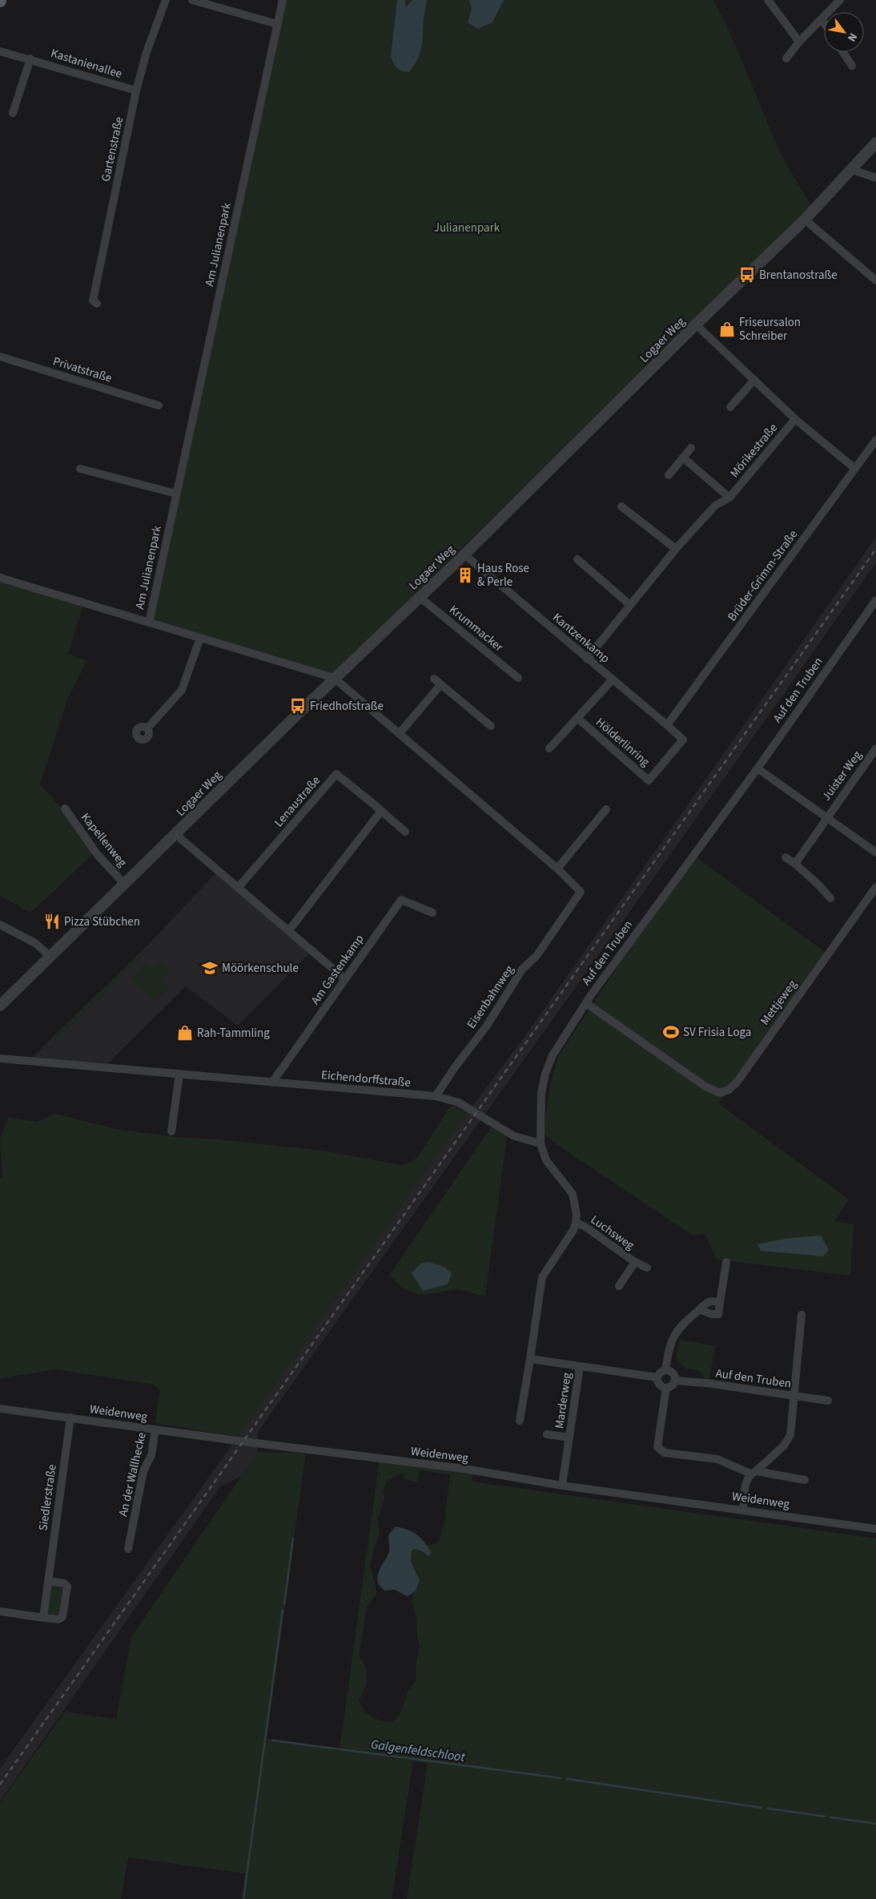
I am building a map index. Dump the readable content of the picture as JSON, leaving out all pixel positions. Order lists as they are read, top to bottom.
{
  "streets": {
    "street": [
      "Kastanienallee",
      "Gartenstraße",
      "Am Julianenpark",
      "Logaer Weg",
      "Privatstraße",
      "Mörikestraße",
      "Brüder-Grimm-Straße",
      "Krummacker",
      "Kantzenkamp",
      "Auf den Truben",
      "Hölderlinring",
      "Juister Weg",
      "Lenaustraße",
      "Kapellenweg",
      "Am Gastenkamp",
      "Eisenbahnweg",
      "Mettjeweg",
      "Eichendorffstraße",
      "Luchsweg",
      "Marderweg",
      "Weidenweg",
      "An der Wallhecke",
      "Siedlerstraße"
    ]
  },
  "crossings": [
    ["Kastanienallee", "Gartenstraße"],
    ["Logaer Weg", "Krummacker"],
    ["Logaer Weg", "Kantzenkamp"],
    ["Logaer Weg", "Kapellenweg"],
    ["Mörikestraße", "Kantzenkamp"],
    ["Brüder-Grimm-Straße", "Kantzenkamp"],
    ["Kantzenkamp", "Hölderlinring"],
    ["Auf den Truben", "Mettjeweg"],
    ["Auf den Truben", "Eichendorffstraße"],
    ["Auf den Truben", "Luchsweg"],
    ["Am Gastenkamp", "Eichendorffstraße"],
    ["Eisenbahnweg", "Eichendorffstraße"],
    ["Marderweg", "Weidenweg"],
    ["Weidenweg", "An der Wallhecke"],
    ["Weidenweg", "Siedlerstraße"]
  ],
  "water": ["Galgenfeldschloot"],
  "parks": ["Julianenpark"],
  "places": {
    "bus stop": ["Brentanostraße", "Friedhofstraße"],
    "shop": ["Friseursalon Schreiber", "Rah-Tammling"],
    "building": ["Haus Rose & Perle"],
    "restaurant": ["Pizza Stübchen"],
    "school or university": ["Möörkenschule"],
    "sports": ["SV Frisia Loga"]
  },
  "north": "bottom right"
}
